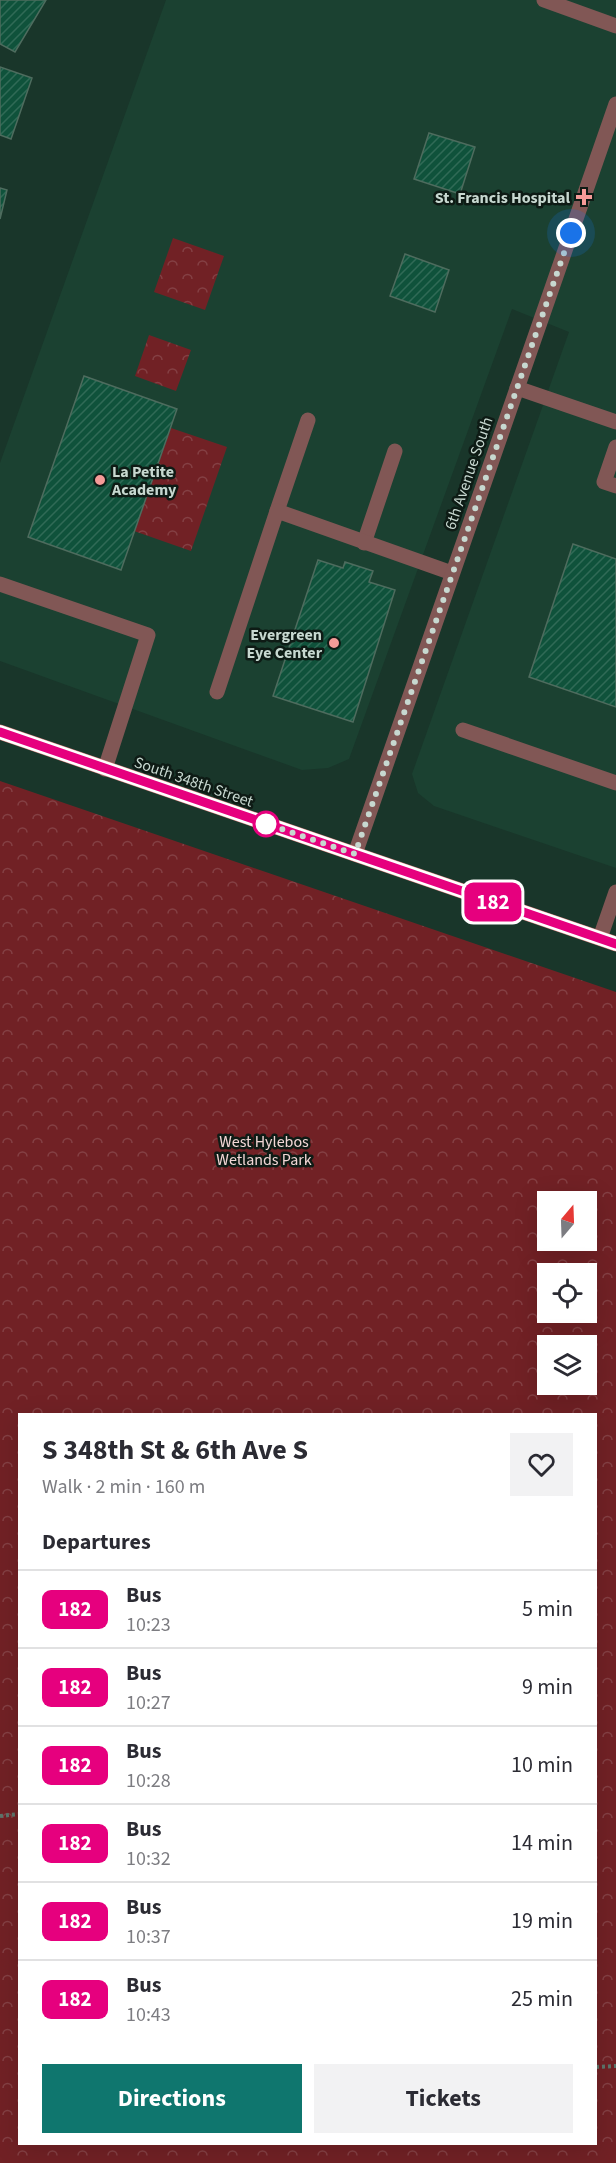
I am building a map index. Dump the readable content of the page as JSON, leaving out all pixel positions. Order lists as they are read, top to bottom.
{
  "streets": {
    "main road": ["South 348th Street"],
    "lane": ["6th Avenue South"]
  },
  "crossings": [
    ["6th Avenue South", "South 348th Street"]
  ],
  "parks": ["West Hylebos Wetlands Park"],
  "places": {
    "health": ["St. Francis Hospital"],
    "other": ["La Petite Academy", "Evergreen Eye Center"]
  },
  "lines": ["bus line 182"],
  "north": "top",
  "page": {
    "on_map": "182",
    "heading": [
      ["S 348th St & 6th Ave S", "Walk · 2 min · 160 m"],
      "Departures"
    ],
    "list": [
      {
        "mark": "182",
        "name": "Bus",
        "note": "10:23",
        "value": "5 min"
      },
      {
        "mark": "182",
        "name": "Bus",
        "note": "10:27",
        "value": "9 min"
      },
      {
        "mark": "182",
        "name": "Bus",
        "note": "10:28",
        "value": "10 min"
      },
      {
        "mark": "182",
        "name": "Bus",
        "note": "10:32",
        "value": "14 min"
      },
      {
        "mark": "182",
        "name": "Bus",
        "note": "10:37",
        "value": "19 min"
      },
      {
        "mark": "182",
        "name": "Bus",
        "note": "10:43",
        "value": "25 min"
      }
    ],
    "buttons": ["Directions", "Tickets"]
  }
}
